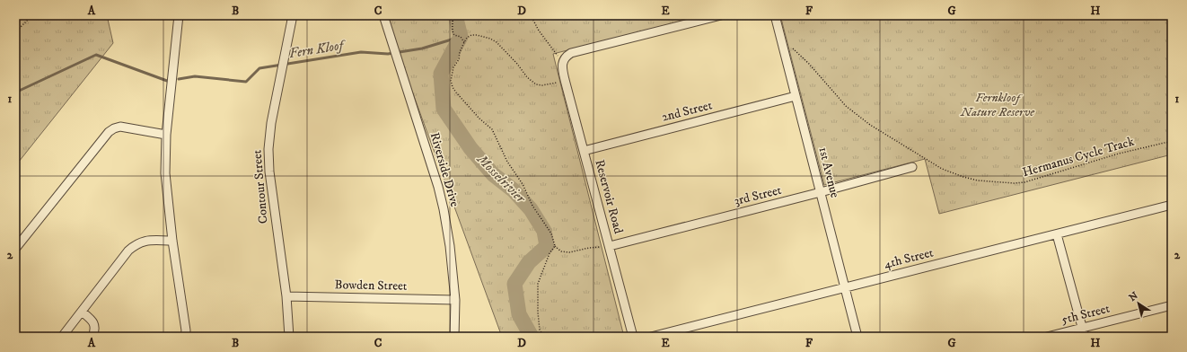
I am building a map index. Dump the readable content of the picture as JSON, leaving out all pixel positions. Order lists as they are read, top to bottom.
{
  "streets": {
    "street": [
      "2nd Street",
      "Riverside Drive",
      "1st Avenue",
      "Contour Street",
      "3rd Street",
      "Reservoir Road",
      "4th Street",
      "Bowden Street",
      "5th Street"
    ],
    "path": ["Hermanus Cycle Track"]
  },
  "crossings": [
    ["2nd Street", "1st Avenue"],
    ["2nd Street", "Reservoir Road"],
    ["Hermanus Cycle Track", "1st Avenue"],
    ["Riverside Drive", "Bowden Street"],
    ["1st Avenue", "3rd Street"],
    ["1st Avenue", "4th Street"],
    ["Contour Street", "Bowden Street"],
    ["3rd Street", "Reservoir Road"]
  ],
  "water": ["Fern Kloof", "Mosselrivier"],
  "parks": ["Fernkloof Nature Reserve"],
  "north": "top left",
  "grid": {
    "columns": [
      "A",
      "B",
      "C",
      "D",
      "E",
      "F",
      "G",
      "H"
    ],
    "rows": ["1", "2"]
  }
}
